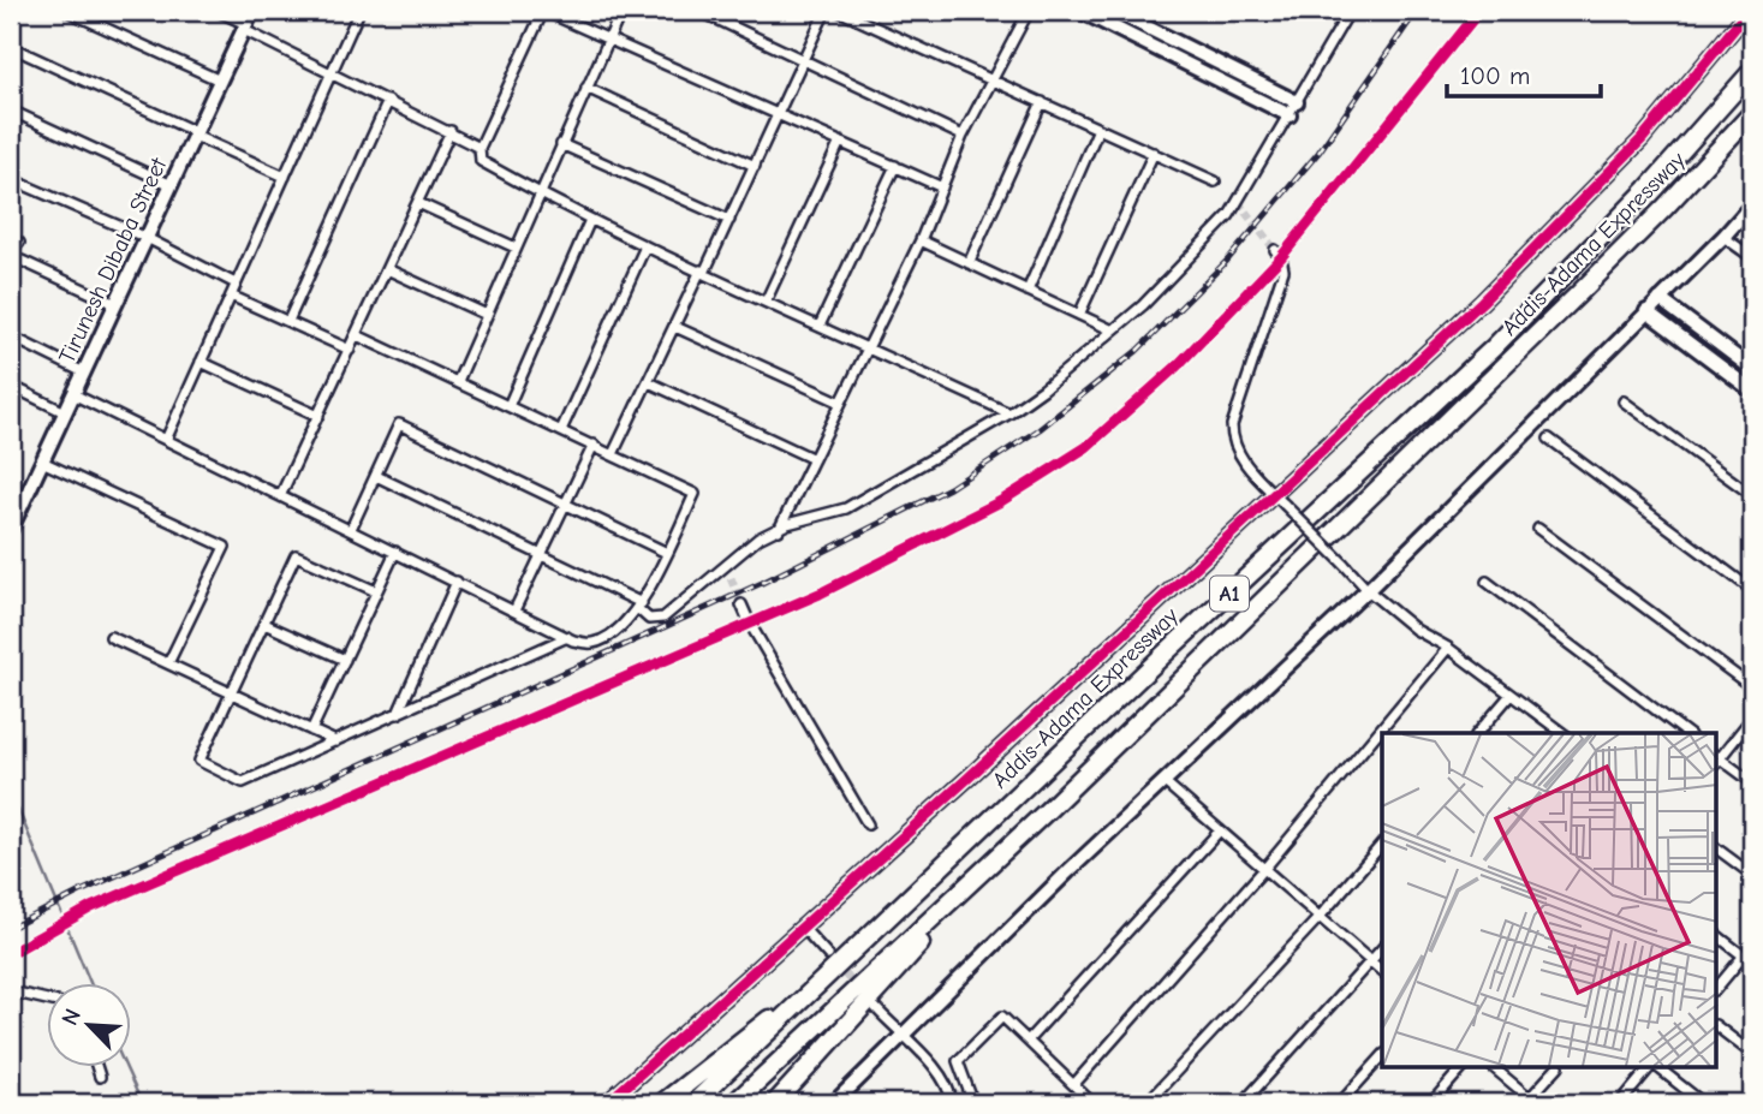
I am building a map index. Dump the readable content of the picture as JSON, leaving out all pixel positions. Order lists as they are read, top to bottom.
{
  "streets": {
    "highway": ["Addis-Adama Expressway", "A1"],
    "street": ["Tirunesh Dibaba Street"]
  },
  "scale_bar": "100 m",
  "north": "top left"
}
